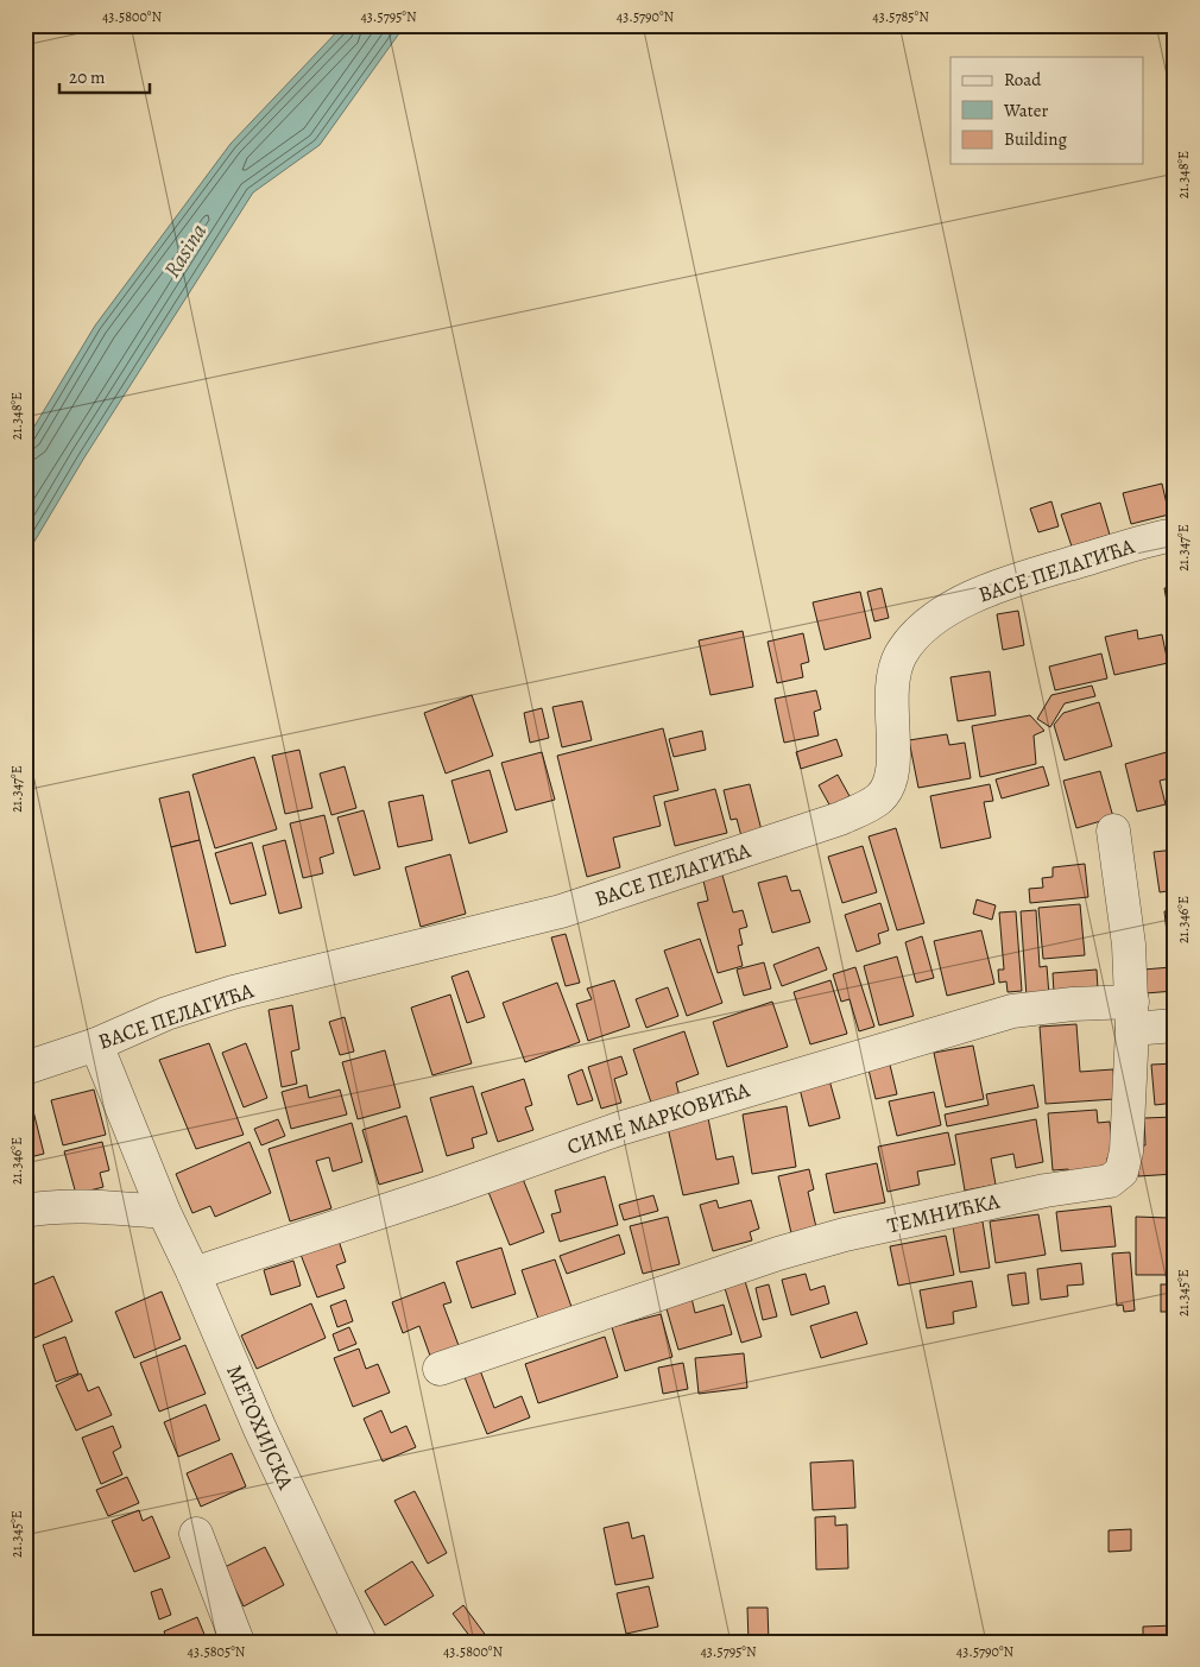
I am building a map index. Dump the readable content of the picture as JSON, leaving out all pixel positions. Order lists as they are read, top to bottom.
{
  "streets": {
    "street": [
      "ВАСЕ ПЕЛАГИЋА",
      "СИМЕ МАРКОВИЋА",
      "ТЕМНИЋКА",
      "МЕТОХИЈСКА"
    ]
  },
  "crossings": [
    ["ВАСЕ ПЕЛАГИЋА", "МЕТОХИЈСКА"],
    ["СИМЕ МАРКОВИЋА", "ТЕМНИЋКА"],
    ["СИМЕ МАРКОВИЋА", "МЕТОХИЈСКА"]
  ],
  "water": ["Rasina"],
  "legend": ["Road", "Water", "Building"],
  "scale_bar": "20 m",
  "coordinates": [
    "43.5800°N",
    "43.5795°N",
    "43.5790°N",
    "43.5785°N",
    "21.348°E",
    "21.347°E",
    "21.346°E",
    "21.345°E",
    "43.5805°N"
  ]
}
